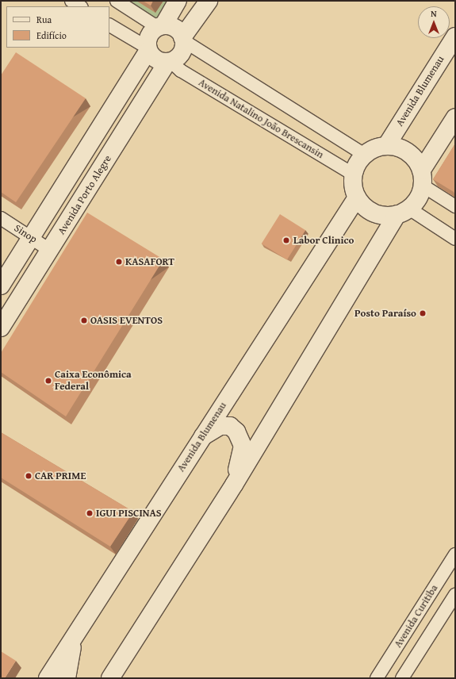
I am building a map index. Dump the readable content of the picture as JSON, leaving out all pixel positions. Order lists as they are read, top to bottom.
{
  "streets": {
    "main road": ["Avenida Blumenau", "Avenida Porto Alegre"],
    "street": ["Avenida Natalino João Brescansin", "Sinop", "Avenida Curitiba"]
  },
  "crossings": [
    ["Avenida Blumenau", "Avenida Natalino João Brescansin"],
    ["Avenida Natalino João Brescansin", "Avenida Porto Alegre"],
    ["Avenida Porto Alegre", "Sinop"]
  ],
  "places": [
    "Labor Clinico",
    "KASAFORT",
    "Posto Paraíso",
    "OASIS EVENTOS",
    "Caixa Econômica Federal",
    "CAR PRIME",
    "IGUI PISCINAS"
  ],
  "legend": ["Rua", "Edifício"],
  "north": "top"
}
